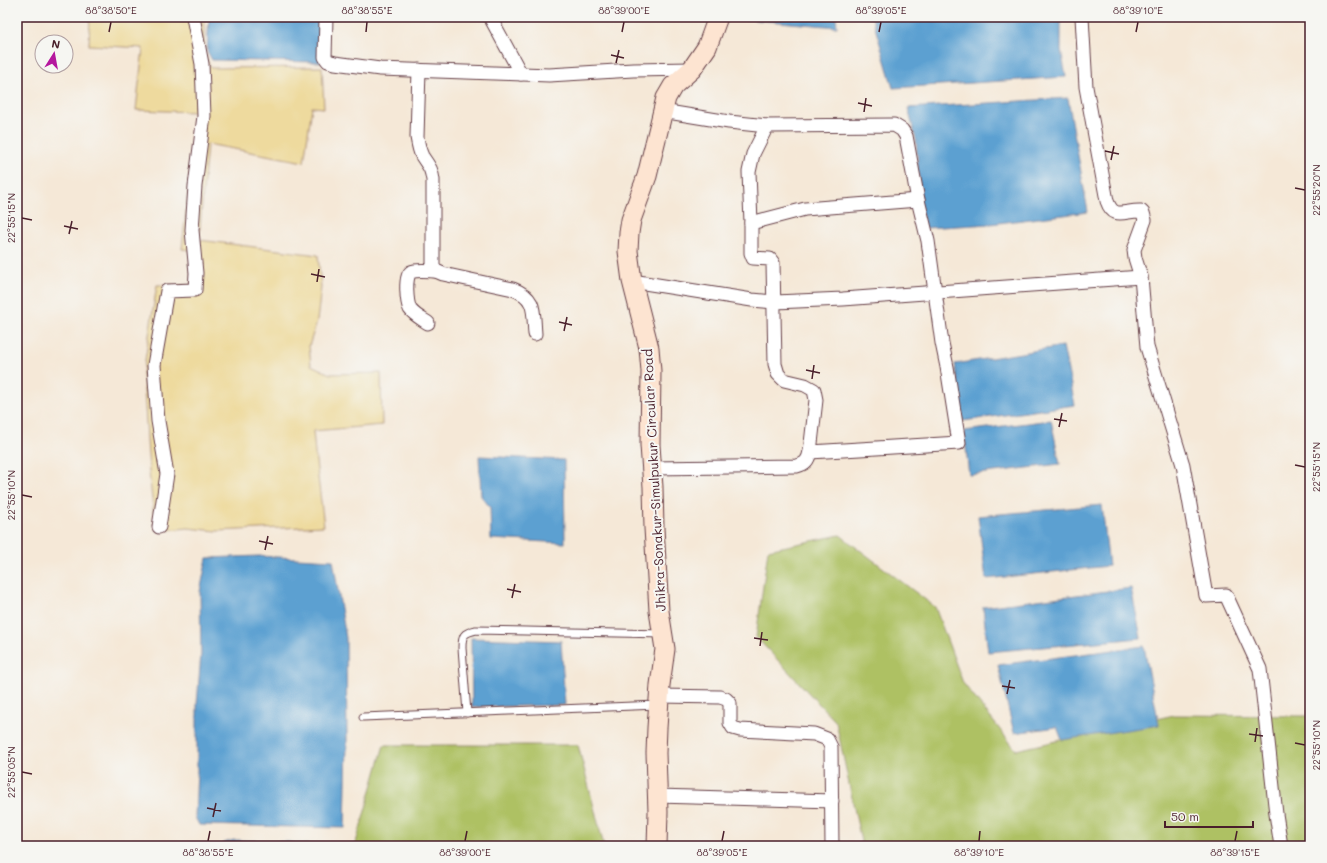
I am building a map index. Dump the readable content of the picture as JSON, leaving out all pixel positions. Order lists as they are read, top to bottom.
{
  "streets": {
    "street": ["Jhikra-Sonakur-Simulpukur Circular Road"]
  },
  "scale_bar": "50 m",
  "north": "top",
  "coordinates": [
    "88°38'50\"E",
    "88°38'55\"E",
    "88°39'00\"E",
    "88°39'05\"E",
    "88°39'10\"E",
    "22°55'20\"N",
    "22°55'15\"N",
    "22°55'10\"N",
    "22°55'05\"N",
    "88°39'15\"E"
  ]
}
